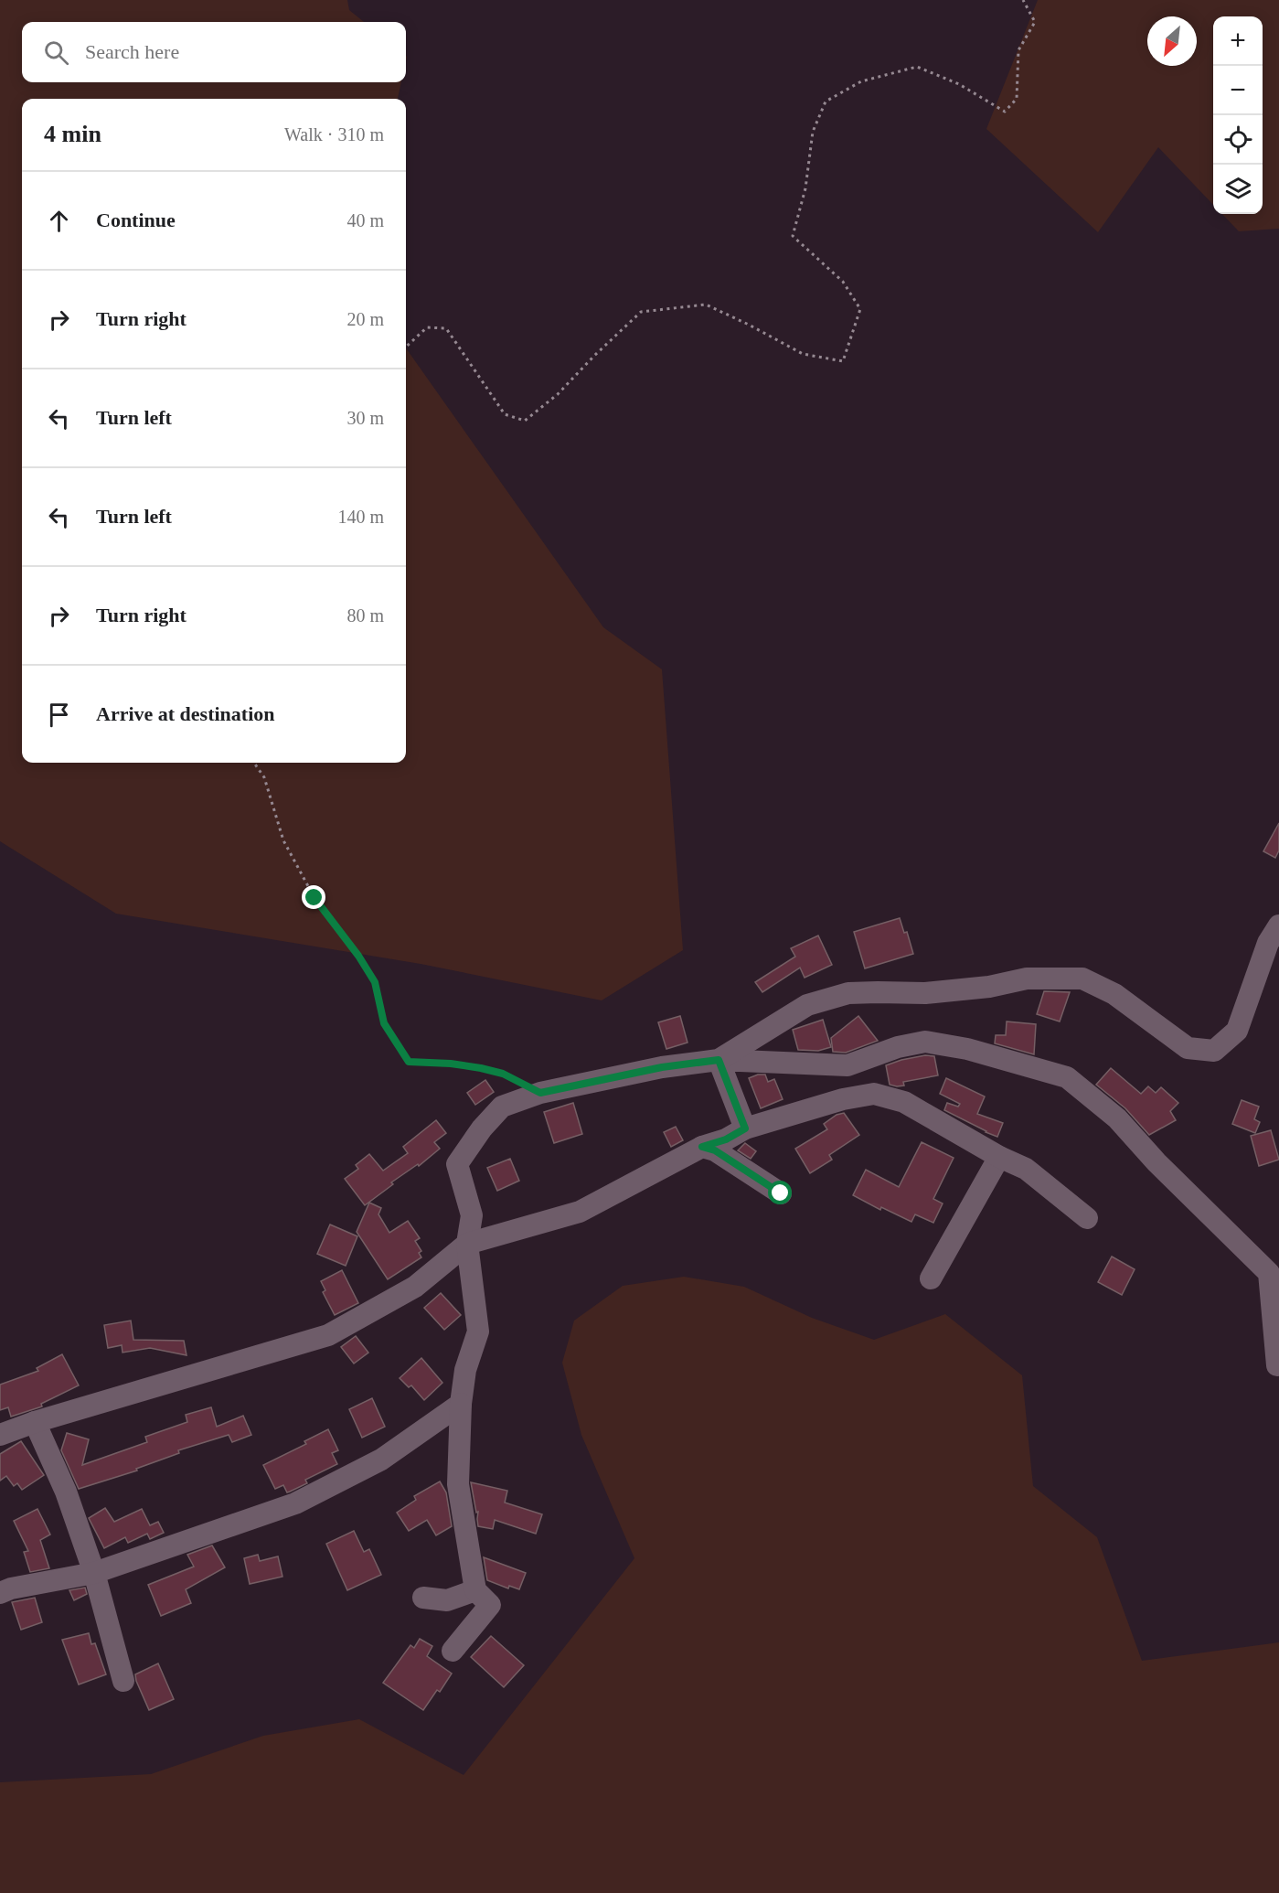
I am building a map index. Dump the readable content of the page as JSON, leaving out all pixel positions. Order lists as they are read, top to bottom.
{
  "north": "bottom left",
  "page": {
    "map_buttons": ["+", "−"],
    "search": "Search here",
    "heading": ["4 min", "Walk · 310 m"],
    "list": [
      ["Continue", "40 m"],
      ["Turn right", "20 m"],
      ["Turn left", "30 m"],
      ["Turn left", "140 m"],
      ["Turn right", "80 m"],
      "Arrive at destination"
    ]
  }
}
